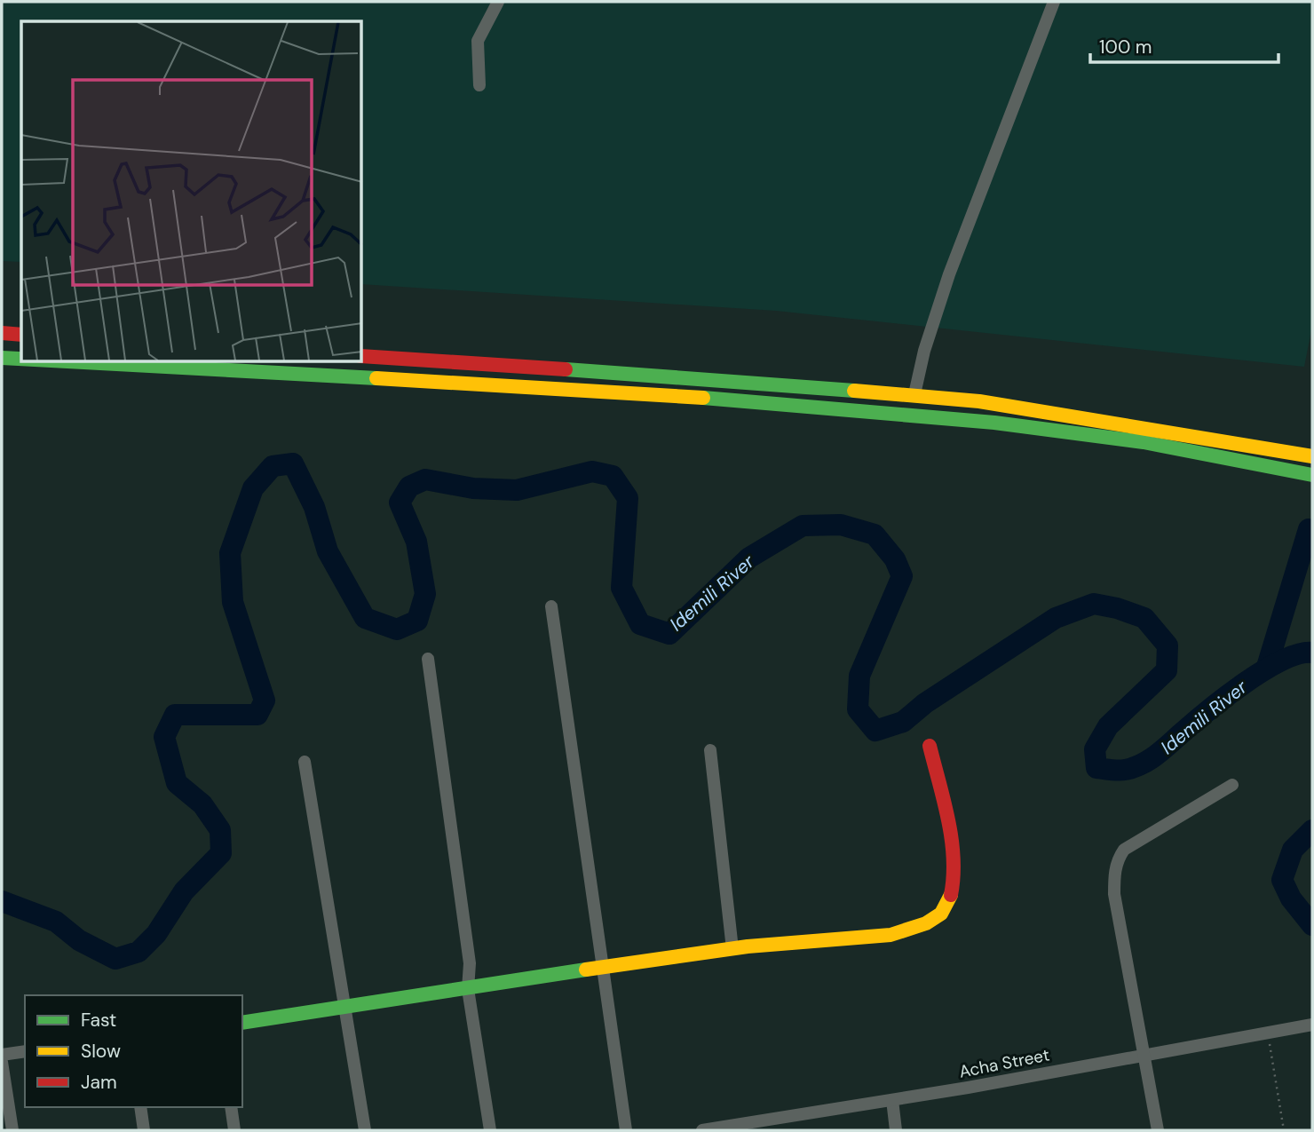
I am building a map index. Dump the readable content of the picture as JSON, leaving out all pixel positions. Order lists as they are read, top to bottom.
{
  "streets": {
    "street": ["Acha Street"]
  },
  "water": ["Idemili River"],
  "legend": ["Fast", "Slow", "Jam"],
  "scale_bar": "100 m"
}
